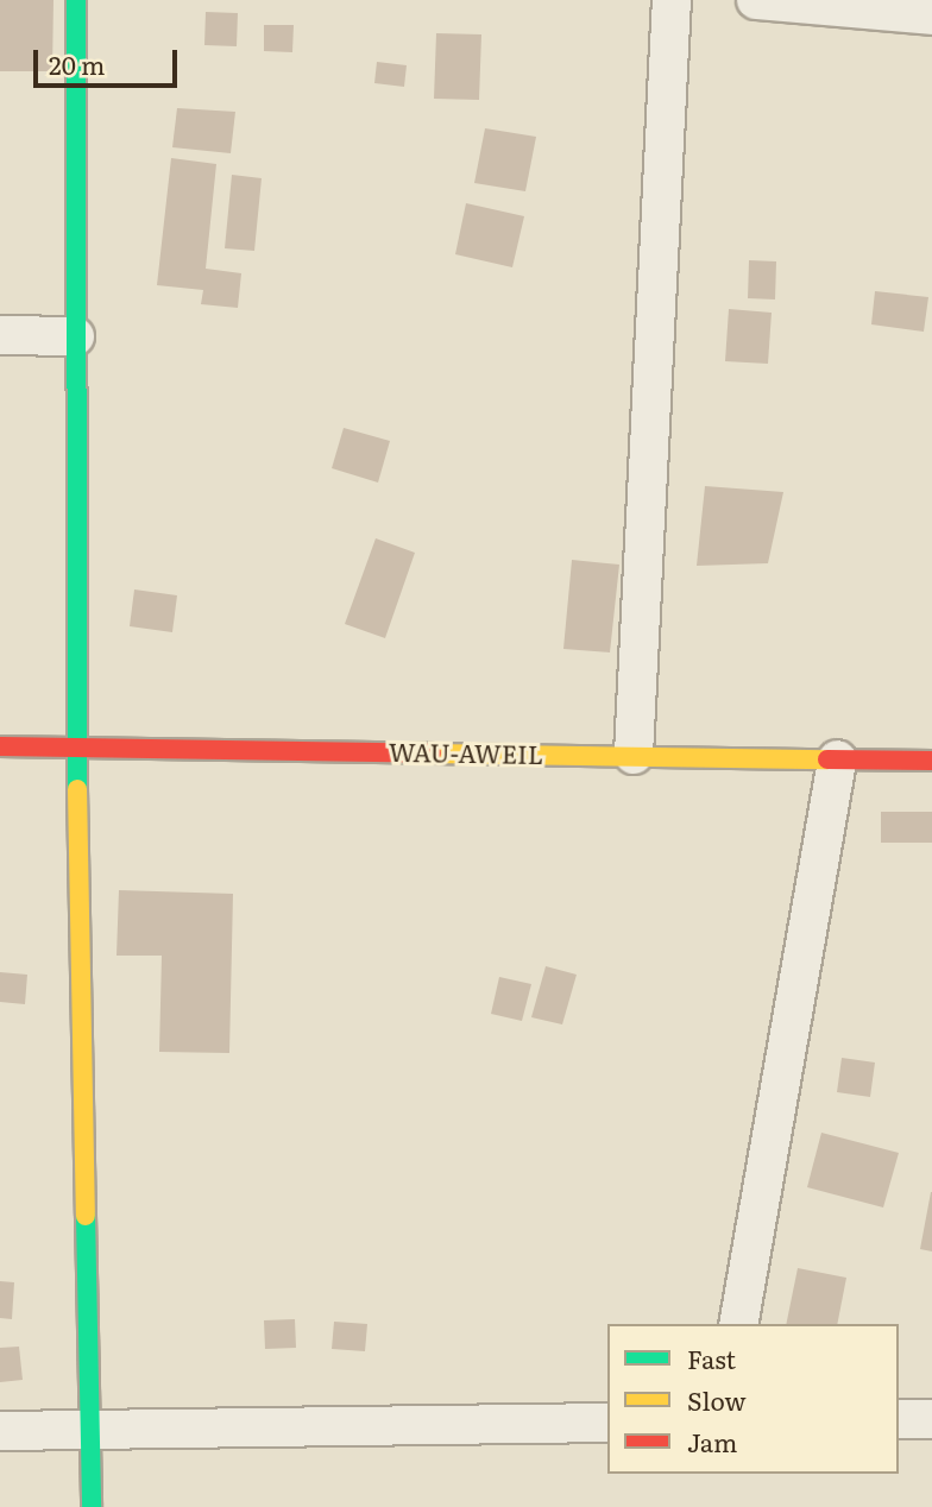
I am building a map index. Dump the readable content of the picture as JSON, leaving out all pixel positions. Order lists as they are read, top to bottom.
{
  "streets": {
    "street": ["WAU-AWEIL"]
  },
  "legend": ["Fast", "Slow", "Jam"],
  "scale_bar": "20 m"
}
